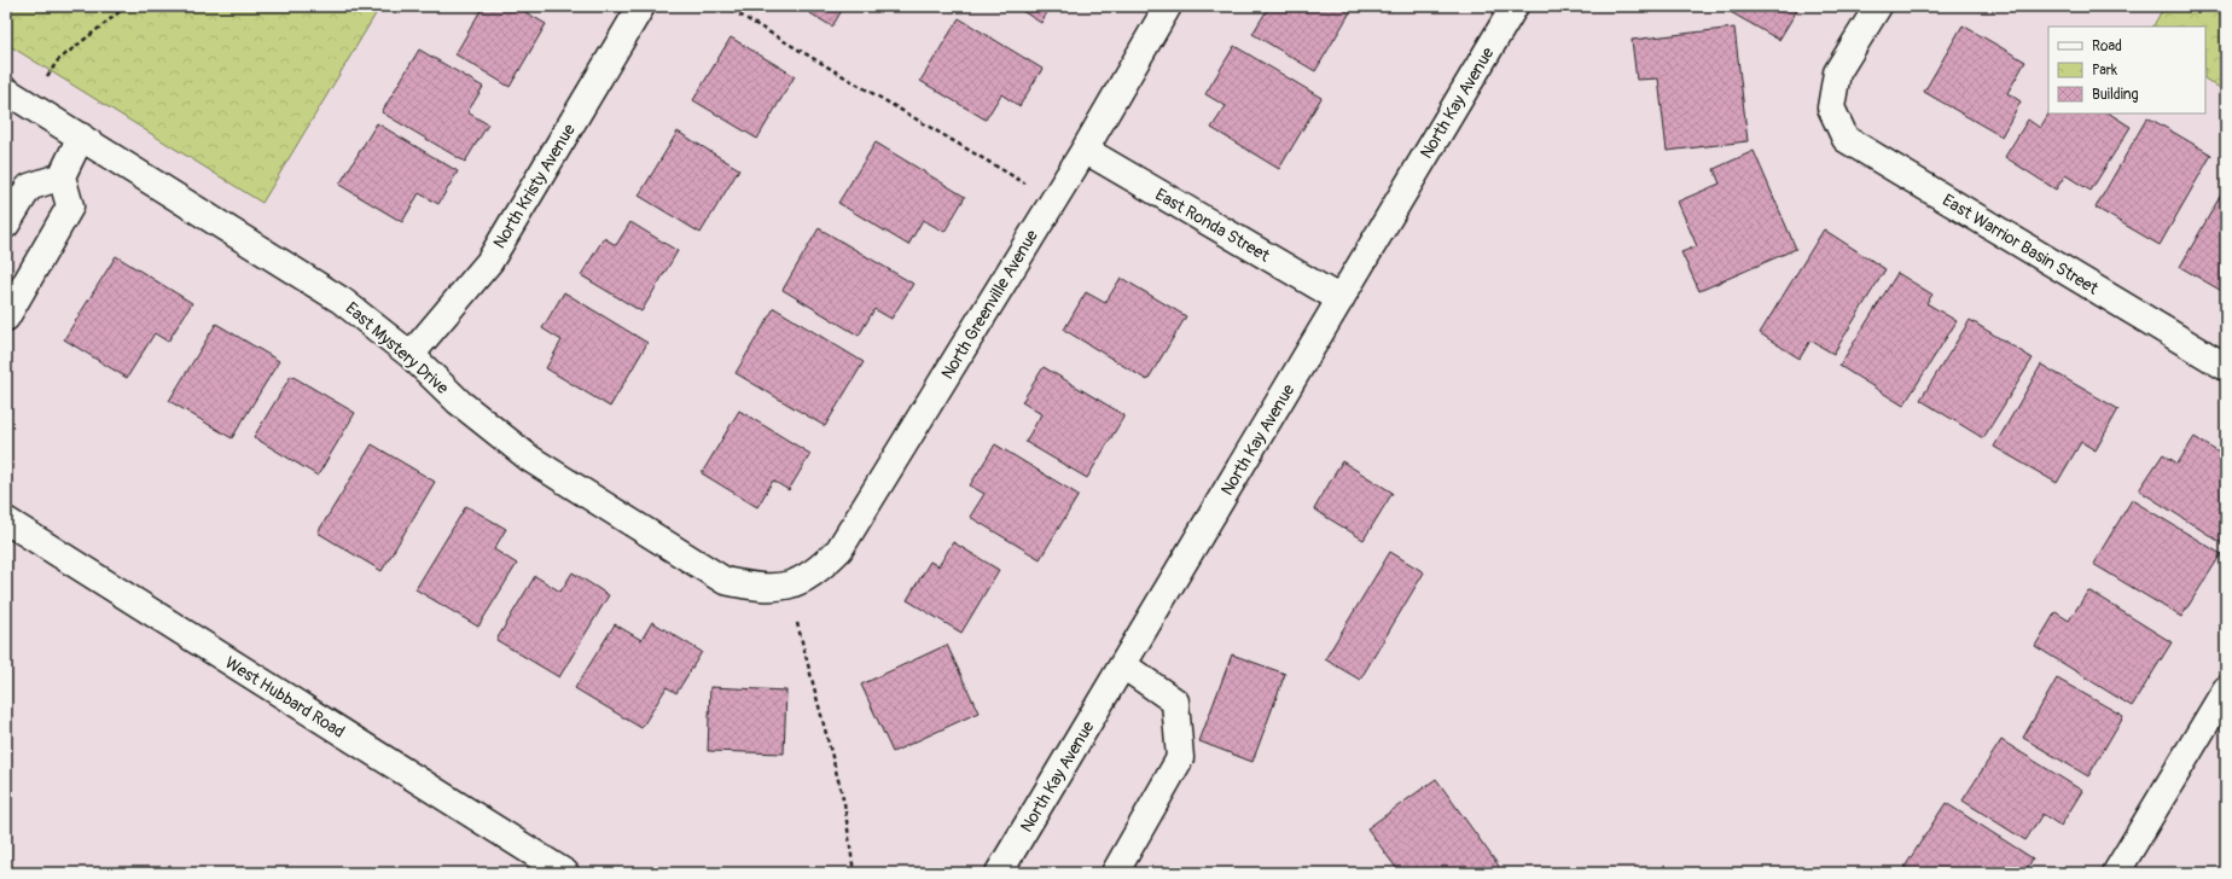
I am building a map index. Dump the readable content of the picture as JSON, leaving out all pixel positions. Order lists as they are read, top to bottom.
{
  "streets": {
    "street": [
      "North Kay Avenue",
      "North Kristy Avenue",
      "East Ronda Street",
      "East Warrior Basin Street",
      "North Greenville Avenue",
      "East Mystery Drive",
      "West Hubbard Road"
    ]
  },
  "crossings": [
    ["North Kay Avenue", "East Ronda Street"],
    ["North Kristy Avenue", "East Mystery Drive"],
    ["East Ronda Street", "North Greenville Avenue"],
    ["North Greenville Avenue", "East Mystery Drive"]
  ],
  "legend": ["Road", "Park", "Building"]
}
